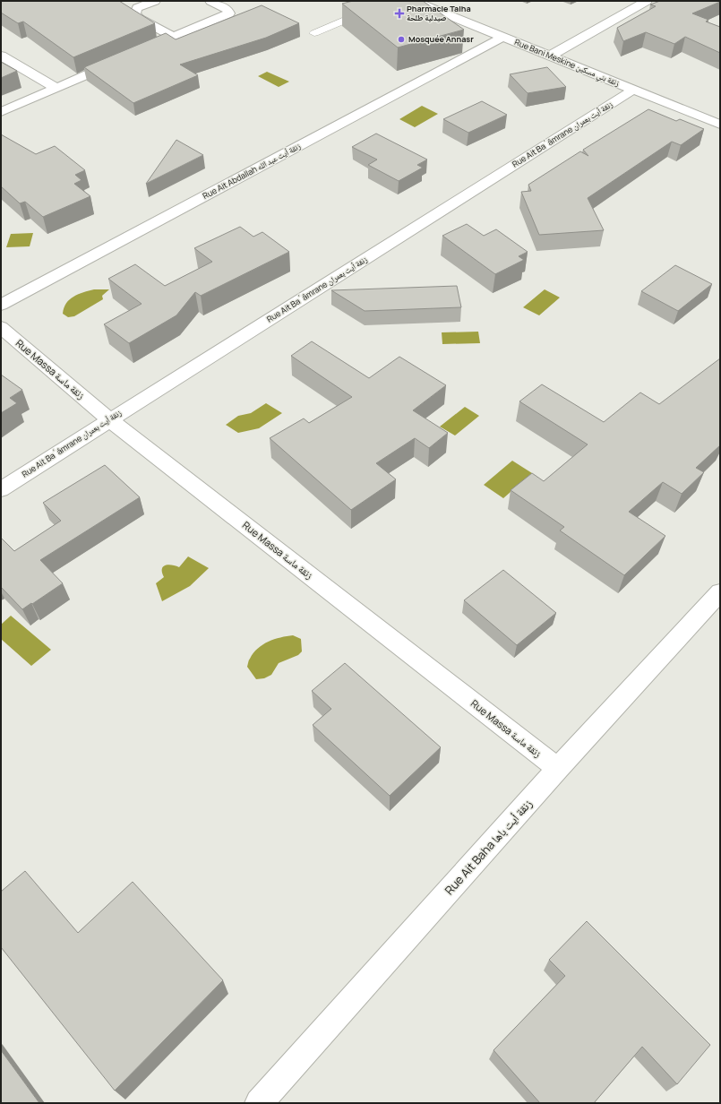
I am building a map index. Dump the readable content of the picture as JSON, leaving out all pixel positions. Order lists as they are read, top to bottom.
{
  "streets": {
    "street": [
      "Rue Bani Meskine زنقة بني مسكين",
      "Rue Ait Ba´âmrane زنقة أيت بعمران",
      "Rue Ait Abdallah زنقة أيت عبد الله",
      "Rue Massa زنقة ماسة",
      "Rue Ait Baha زنقة أيت باها"
    ]
  },
  "crossings": [
    ["Rue Bani Meskine زنقة بني مسكين", "Rue Ait Ba´âmrane زنقة أيت بعمران"],
    ["Rue Bani Meskine زنقة بني مسكين", "Rue Ait Abdallah زنقة أيت عبد الله"],
    ["Rue Ait Ba´âmrane زنقة أيت بعمران", "Rue Massa زنقة ماسة"],
    ["Rue Massa زنقة ماسة", "Rue Ait Baha زنقة أيت باها"]
  ],
  "places": {
    "health": ["Pharmacie Talha صيدلية طلحة"],
    "other": ["Mosquée Annasr"]
  }
}
